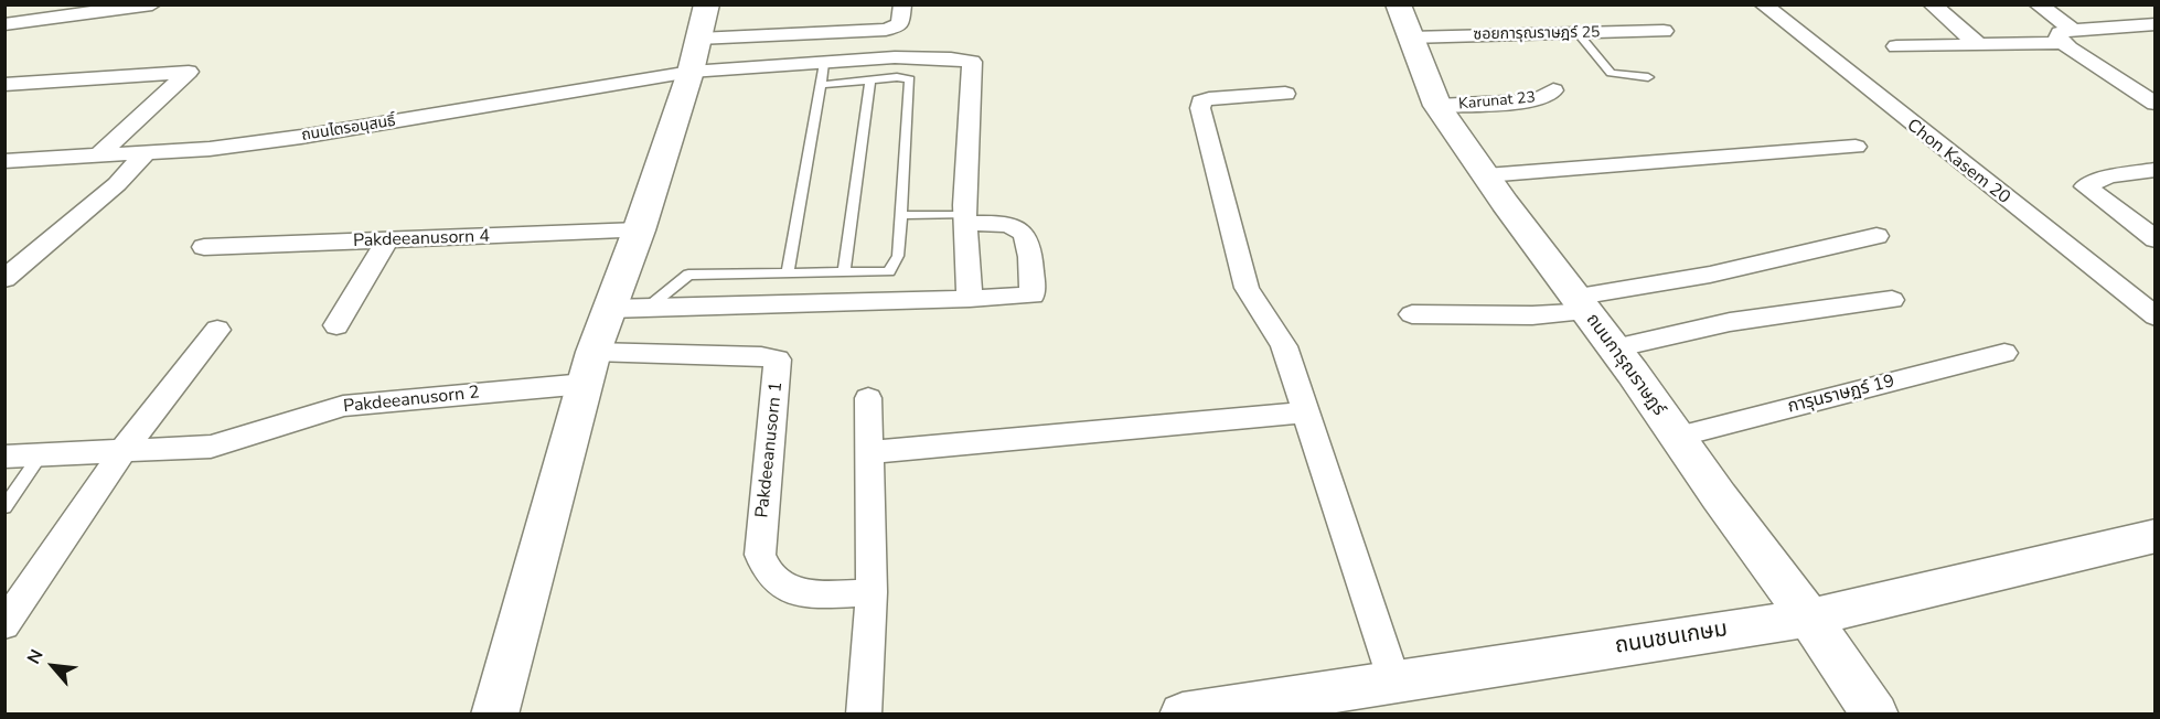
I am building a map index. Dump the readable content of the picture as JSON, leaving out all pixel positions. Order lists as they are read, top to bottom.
{
  "streets": {
    "street": [
      "ซอยการุณราษฎร์ 25",
      "Karunat 23",
      "ถนนไตรอนุสนธิ์",
      "Chon Kasem 20",
      "Pakdeeanusorn 4",
      "ถนนการุณราษฏร์",
      "การุนราษฏร์ 19",
      "Pakdeeanusorn 2",
      "Pakdeeanusorn 1",
      "ถนนชนเกษม"
    ]
  },
  "crossings": [
    ["ซอยการุณราษฎร์ 25", "ถนนการุณราษฏร์"],
    ["Karunat 23", "ถนนการุณราษฏร์"],
    ["ถนนการุณราษฏร์", "การุนราษฏร์ 19"],
    ["ถนนการุณราษฏร์", "ถนนชนเกษม"],
    ["Pakdeeanusorn 2", "Pakdeeanusorn 1"]
  ],
  "north": "top left"
}
